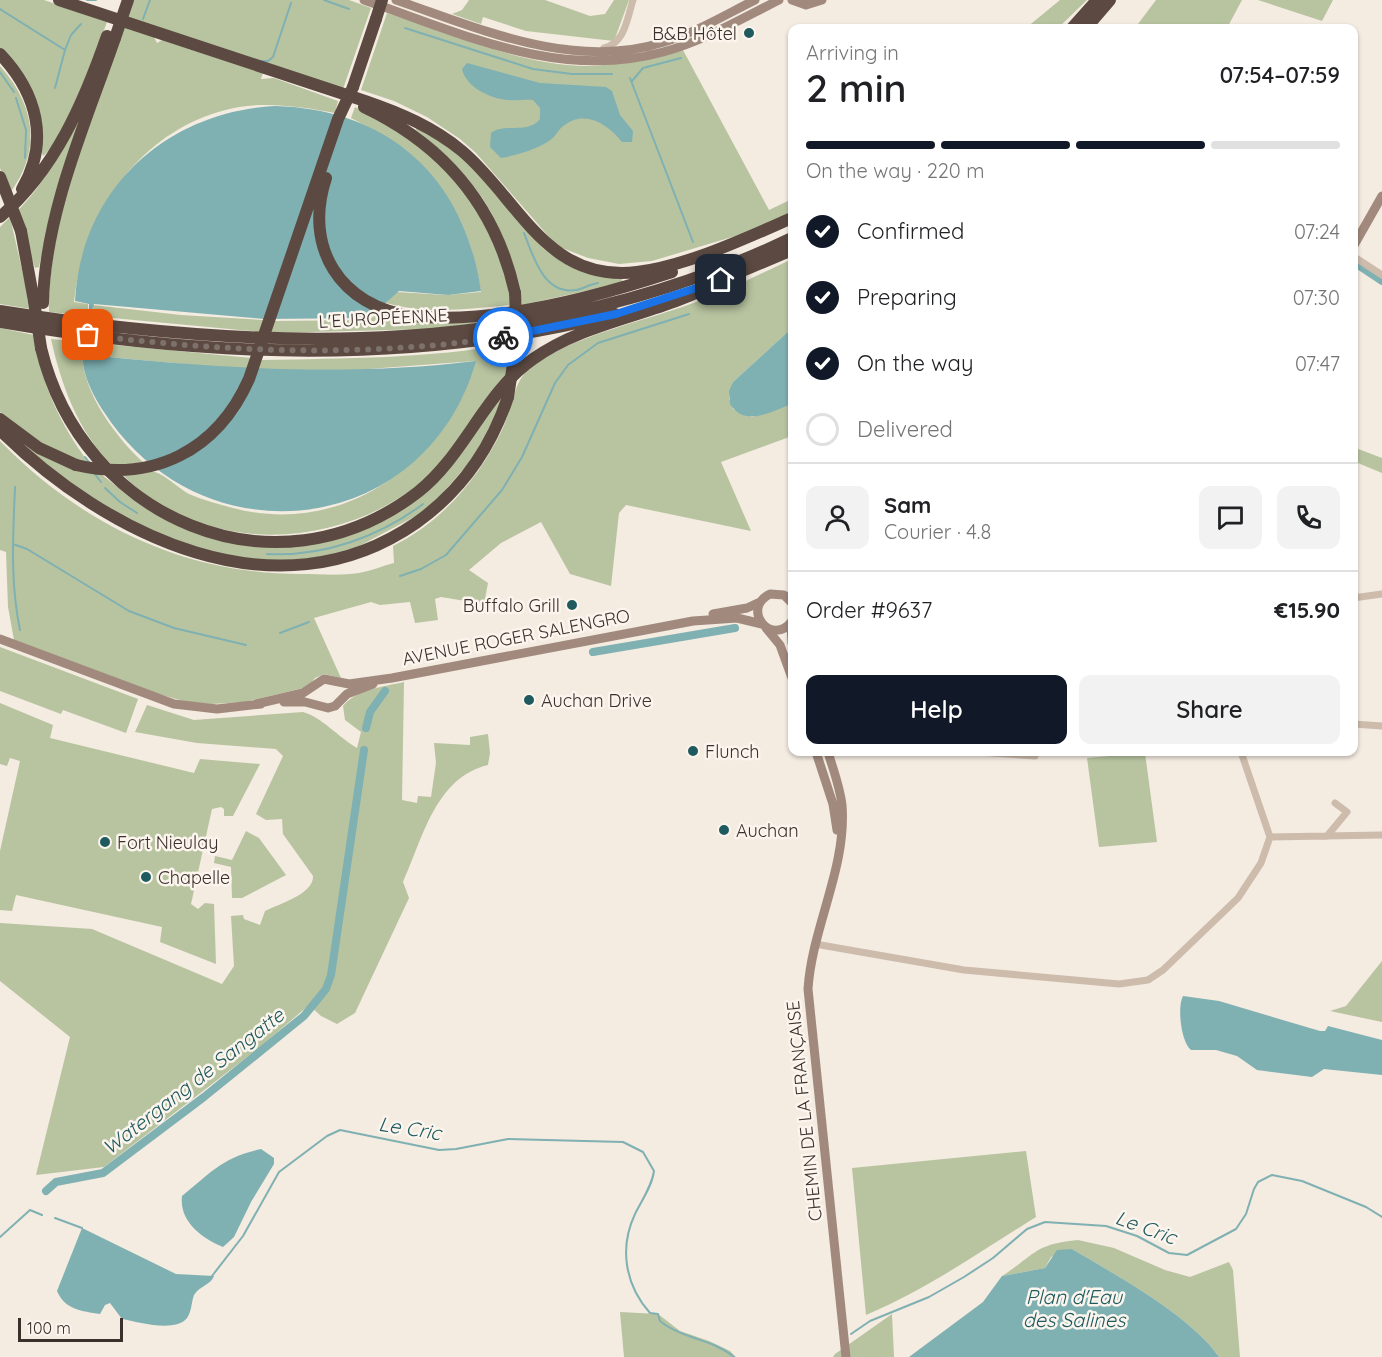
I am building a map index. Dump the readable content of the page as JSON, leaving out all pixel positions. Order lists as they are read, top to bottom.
{
  "streets": {
    "highway": ["L'EUROPÉENNE"],
    "main road": ["AVENUE ROGER SALENGRO", "CHEMIN DE LA FRANÇAISE"]
  },
  "water": ["Watergang de Sangatte", "Le Cric", "Plan d'Eau des Salines"],
  "places": [
    "B&B Hôtel",
    "Buffalo Grill",
    "Auchan Drive",
    "Flunch",
    "Auchan",
    "Fort Nieulay",
    "Chapelle"
  ],
  "scale_bar": "100 m",
  "page": {
    "heading": ["2 min", "Arriving in", "07:54–07:59"],
    "panel": [
      "Sam",
      "Courier · 4.8",
      "Order #9637",
      "€15.90"
    ],
    "bar": "On the way · 220 m",
    "list": [
      ["Confirmed", "07:24"],
      ["Preparing", "07:30"],
      ["On the way", "07:47"],
      "Delivered"
    ],
    "buttons": ["Help", "Share"],
    "scale": "100 m"
  }
}
